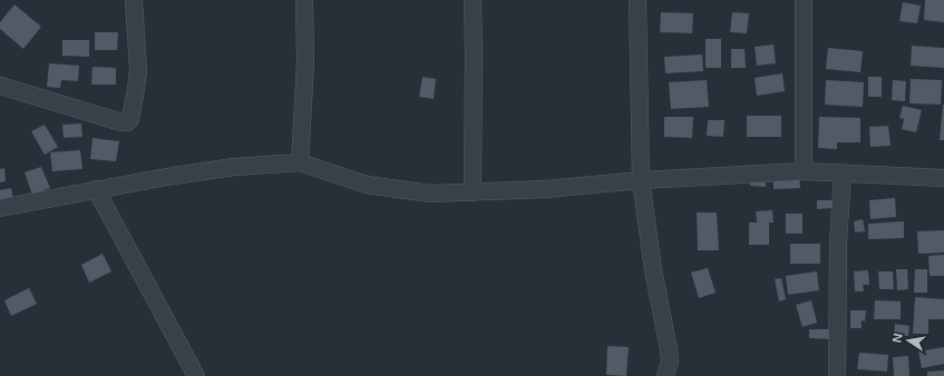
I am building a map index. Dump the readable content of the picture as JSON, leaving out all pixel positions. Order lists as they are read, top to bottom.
{
  "north": "left"
}
